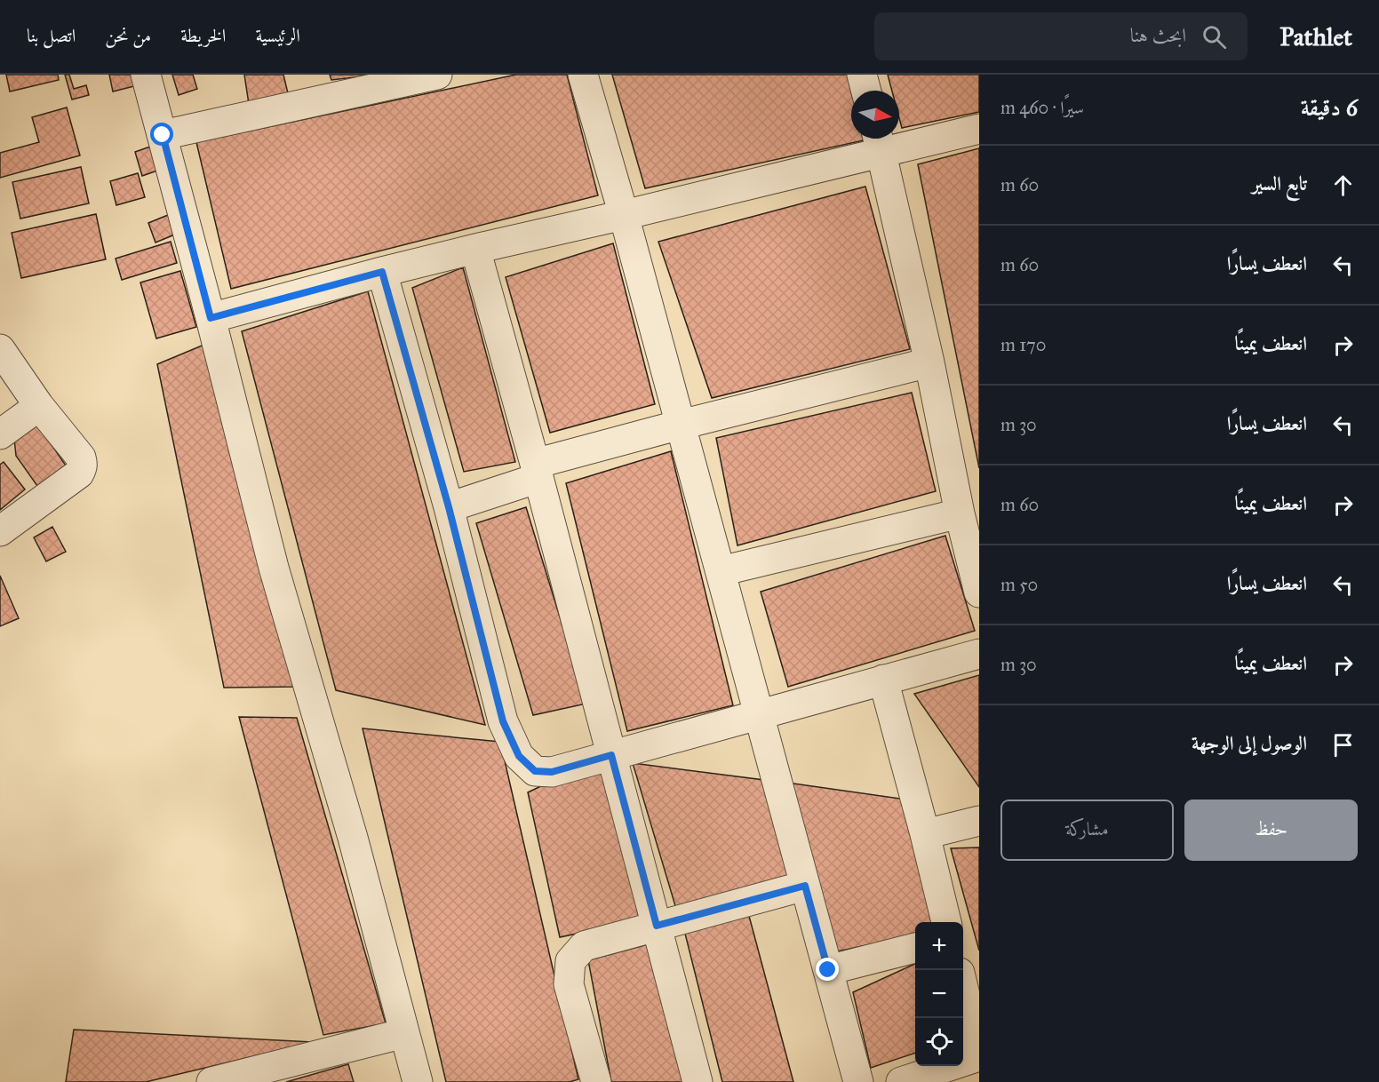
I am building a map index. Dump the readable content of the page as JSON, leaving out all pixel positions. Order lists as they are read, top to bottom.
{
  "north": "right",
  "page": {
    "header": "Pathlet",
    "search": "ابحث هنا",
    "nav": [
      "الرئيسية",
      "الخريطة",
      "من نحن",
      "اتصل بنا"
    ],
    "heading": ["6 دقيقة", "سيرًا · 460 m"],
    "list": [
      ["تابع السير", "60 m"],
      ["انعطف يسارًا", "60 m"],
      ["انعطف يمينًا", "170 m"],
      ["انعطف يسارًا", "30 m"],
      ["انعطف يمينًا", "60 m"],
      ["انعطف يسارًا", "50 m"],
      ["انعطف يمينًا", "30 m"],
      "الوصول إلى الوجهة"
    ],
    "buttons": ["حفظ", "مشاركة"],
    "map_buttons": ["+", "−"]
  }
}
